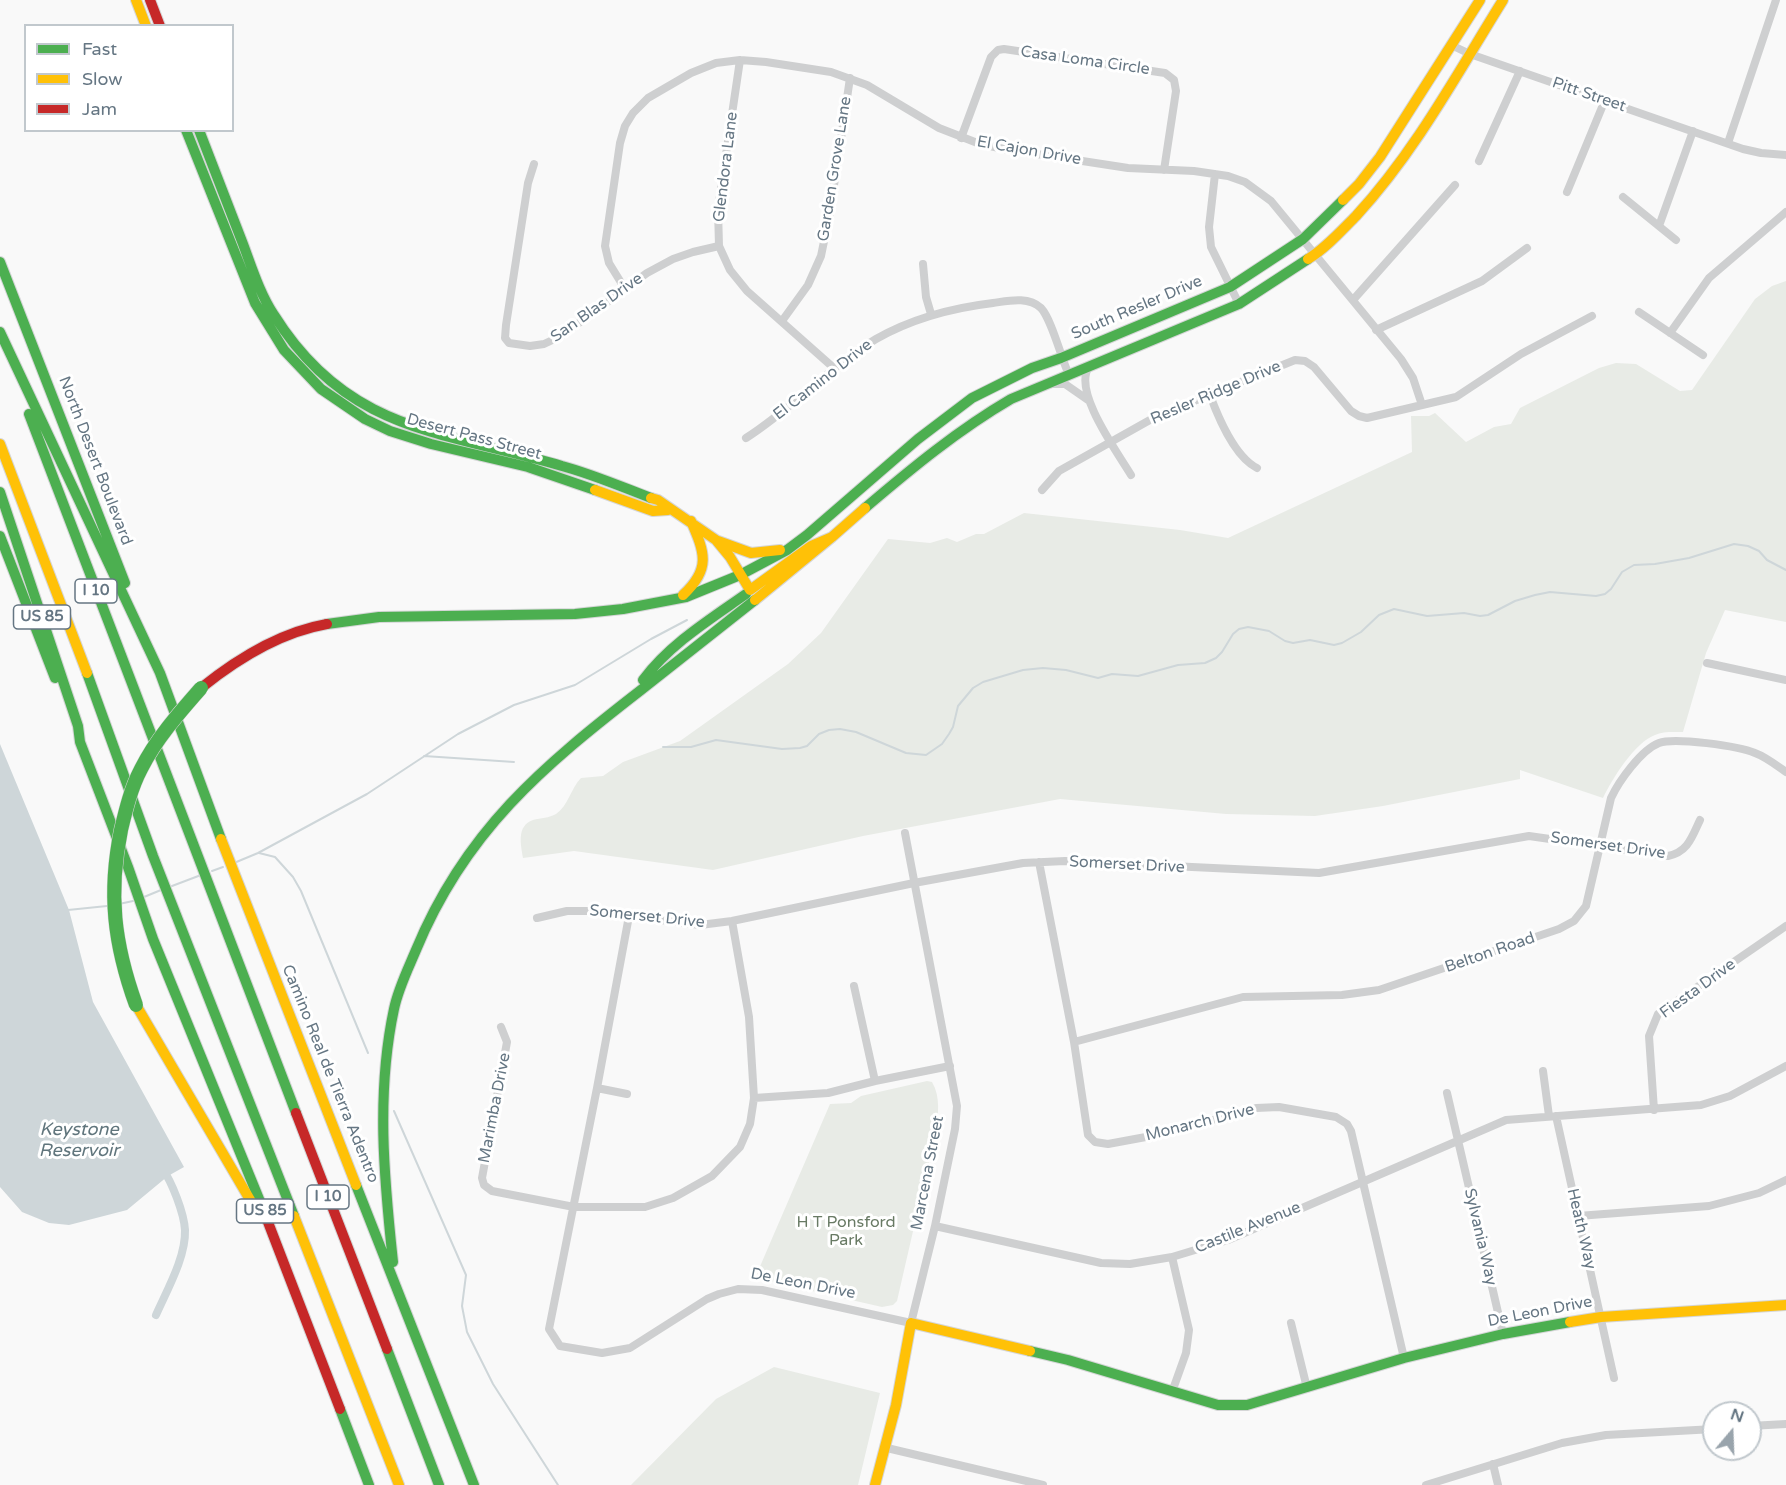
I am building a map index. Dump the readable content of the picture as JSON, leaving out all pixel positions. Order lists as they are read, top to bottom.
{
  "streets": {
    "main road": [
      "South Resler Drive",
      "Desert Pass Street",
      "North Desert Boulevard",
      "I 10",
      "US 85",
      "Camino Real de Tierra Adentro",
      "Marcena Street",
      "De Leon Drive"
    ],
    "street": [
      "Casa Loma Circle",
      "Pitt Street",
      "El Cajon Drive",
      "Glendora Lane",
      "Garden Grove Lane",
      "San Blas Drive",
      "El Camino Drive",
      "Resler Ridge Drive",
      "Somerset Drive",
      "Belton Road",
      "Fiesta Drive",
      "Marimba Drive",
      "Monarch Drive",
      "Castile Avenue",
      "Heath Way",
      "Sylvania Way"
    ]
  },
  "crossings": [
    ["Casa Loma Circle", "El Cajon Drive"],
    ["Pitt Street", "South Resler Drive"],
    ["El Cajon Drive", "Glendora Lane"],
    ["El Cajon Drive", "Garden Grove Lane"],
    ["El Cajon Drive", "San Blas Drive"],
    ["El Cajon Drive", "South Resler Drive"],
    ["El Cajon Drive", "Resler Ridge Drive"],
    ["Glendora Lane", "Garden Grove Lane"],
    ["Glendora Lane", "San Blas Drive"],
    ["Glendora Lane", "El Camino Drive"],
    ["South Resler Drive", "El Camino Drive"],
    ["South Resler Drive", "Desert Pass Street"],
    ["South Resler Drive", "US 85"],
    ["North Desert Boulevard", "Camino Real de Tierra Adentro"],
    ["Somerset Drive", "Belton Road"],
    ["Somerset Drive", "Marimba Drive"],
    ["Somerset Drive", "Monarch Drive"],
    ["Somerset Drive", "Marcena Street"],
    ["Somerset Drive", "De Leon Drive"],
    ["Belton Road", "Monarch Drive"],
    ["Fiesta Drive", "Castile Avenue"],
    ["Marimba Drive", "De Leon Drive"],
    ["Monarch Drive", "Castile Avenue"],
    ["Monarch Drive", "De Leon Drive"],
    ["Marcena Street", "Castile Avenue"],
    ["Marcena Street", "De Leon Drive"],
    ["Castile Avenue", "Heath Way"],
    ["Castile Avenue", "Sylvania Way"],
    ["Heath Way", "De Leon Drive"],
    ["Sylvania Way", "De Leon Drive"]
  ],
  "water": ["Keystone Reservoir"],
  "parks": ["H T Ponsford Park"],
  "legend": ["Fast", "Slow", "Jam"],
  "north": "top"
}
